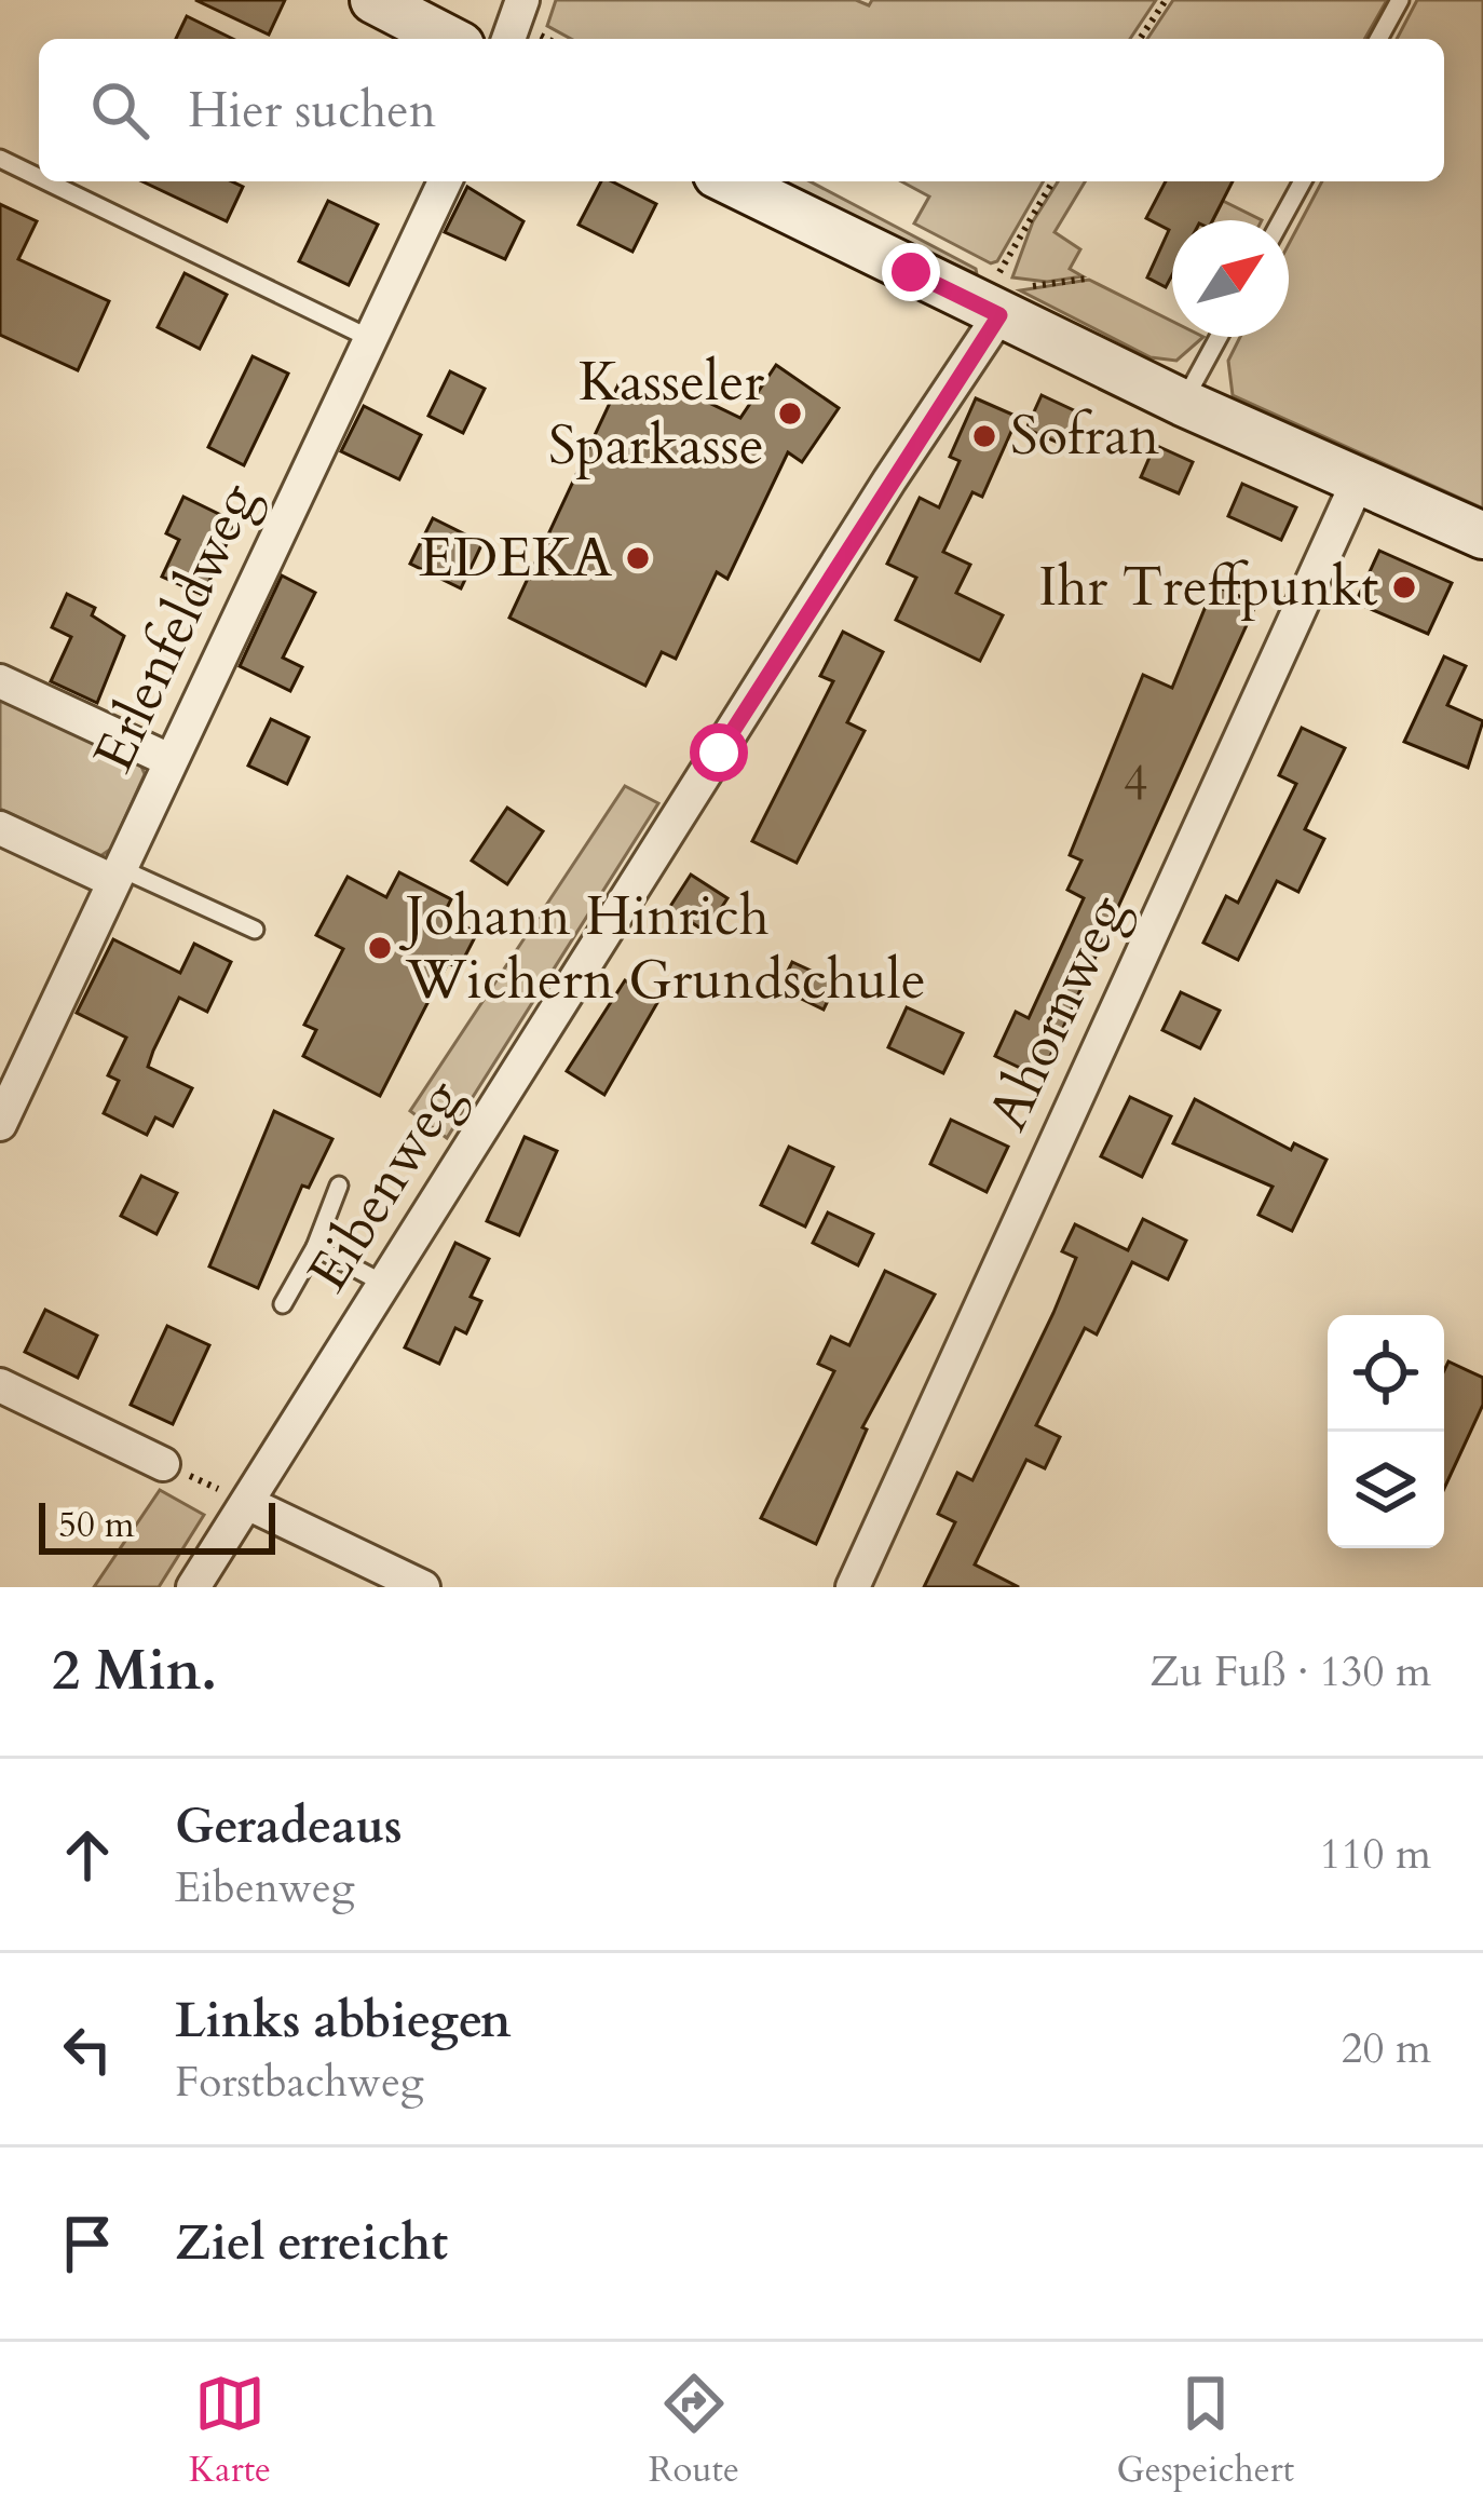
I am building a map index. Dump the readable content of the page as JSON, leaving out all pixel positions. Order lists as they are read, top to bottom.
{
  "streets": {
    "street": ["Erlenfeldweg", "Ahornweg", "Eibenweg"]
  },
  "places": [
    "Kasseler Sparkasse",
    "Sofran",
    "EDEKA",
    "Ihr Treffpunkt",
    "Johann Hinrich Wichern Grundschule"
  ],
  "house_numbers": ["4"],
  "scale_bar": "50 m",
  "north": "top right",
  "page": {
    "search": "Hier suchen",
    "scale": "50 m",
    "heading": ["2 Min.", "Zu Fuß · 130 m"],
    "list": [
      ["Geradeaus", "Eibenweg", "110 m"],
      ["Links abbiegen", "Forstbachweg", "20 m"],
      "Ziel erreicht"
    ],
    "nav": ["Karte", "Route", "Gespeichert"]
  }
}
